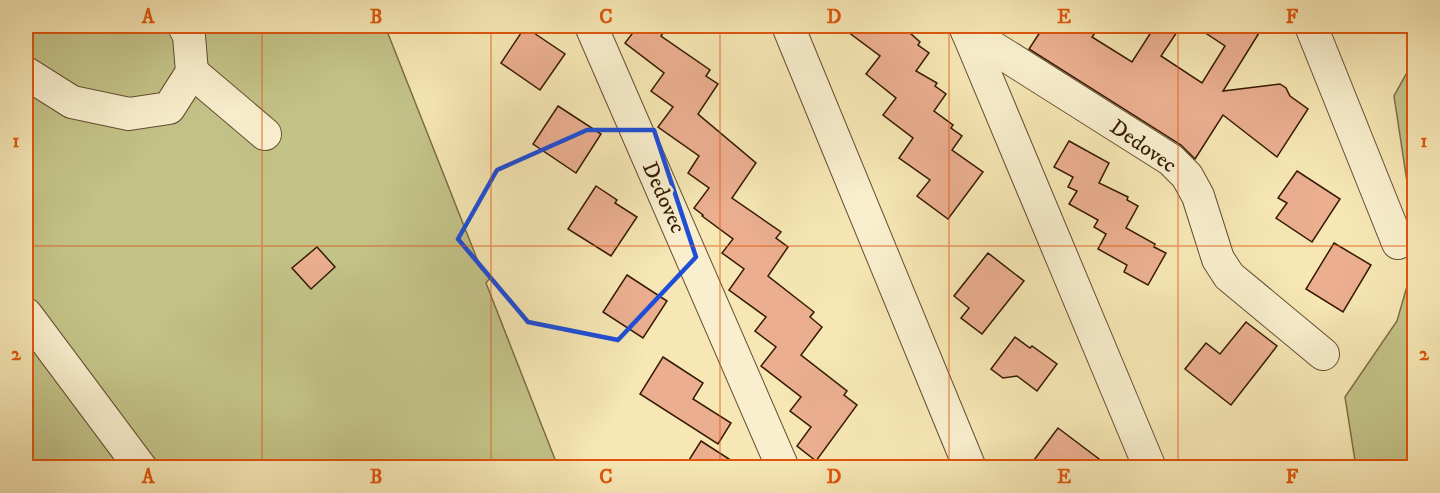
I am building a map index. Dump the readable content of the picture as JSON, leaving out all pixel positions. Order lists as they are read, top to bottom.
{
  "streets": {
    "street": ["Dedovec"]
  },
  "grid": {
    "columns": [
      "A",
      "B",
      "C",
      "D",
      "E",
      "F"
    ],
    "rows": ["1", "2"]
  }
}
